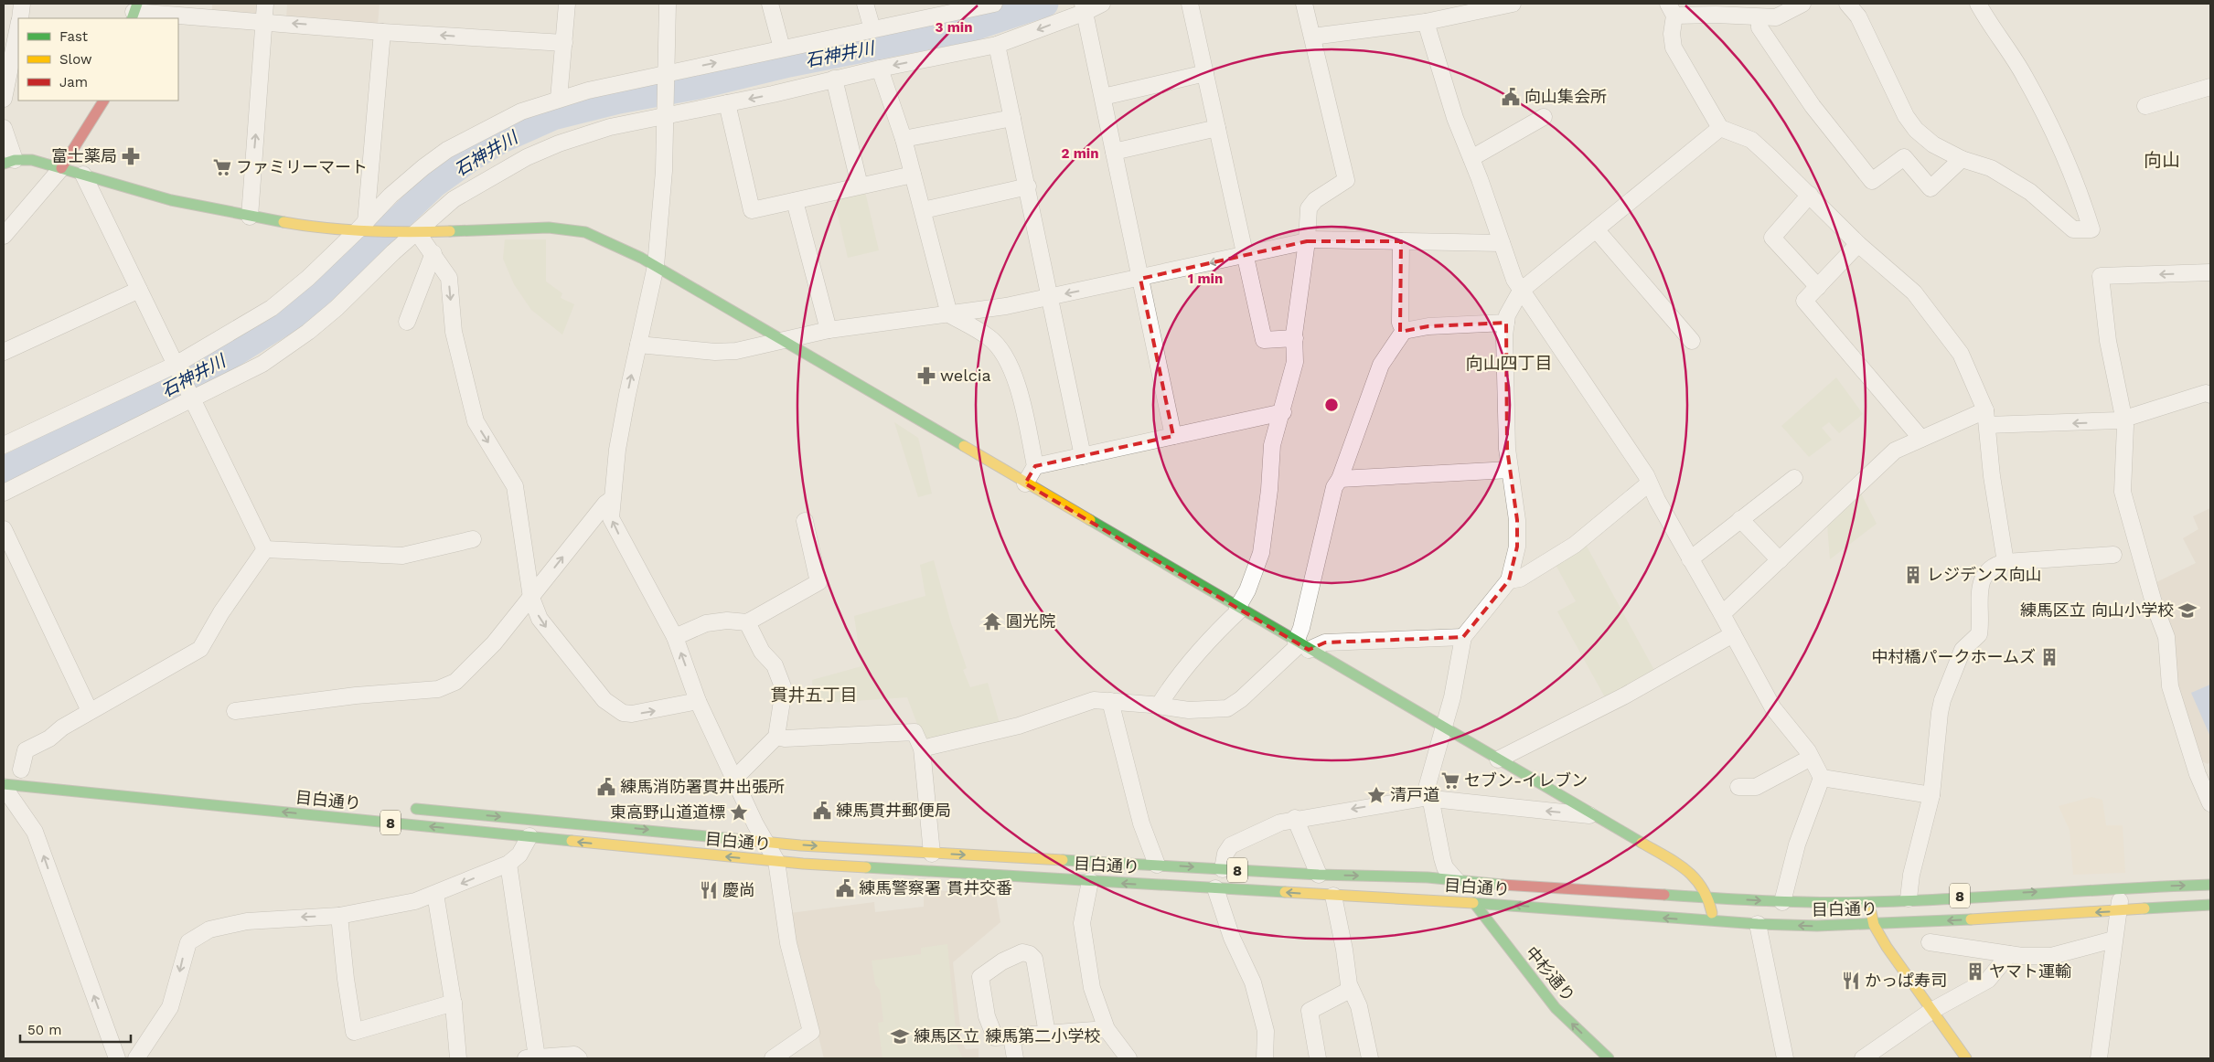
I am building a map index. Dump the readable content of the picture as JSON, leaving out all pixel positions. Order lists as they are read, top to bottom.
{
  "streets": {
    "main road": ["目白通り", "8", "中杉通り"]
  },
  "crossings": [
    ["目白通り", "中杉通り"]
  ],
  "one_way": ["中杉通り"],
  "districts": ["向山", "向山四丁目", "貫井五丁目"],
  "water": ["石神井川"],
  "places": {
    "public building": [
      "向山集会所",
      "練馬消防署貫井出張所",
      "練馬貫井郵便局",
      "練馬警察署 貫井交番"
    ],
    "pharmacy": ["富士薬局", "welcia"],
    "supermarket": ["ファミリーマート", "セブン-イレブン"],
    "building": ["レジデンス向山", "中村橋パークホームズ", "ヤマト運輸"],
    "school or university": ["練馬区立 向山小学校", "練馬区立 練馬第二小学校"],
    "temple": ["圓光院"],
    "place": ["清戸道", "東高野山道道標"],
    "restaurant": ["慶尚", "かっぱ寿司"]
  },
  "legend": ["Fast", "Slow", "Jam"],
  "scale_bar": "50 m",
  "rings": ["3 min", "2 min", "1 min"]
}
